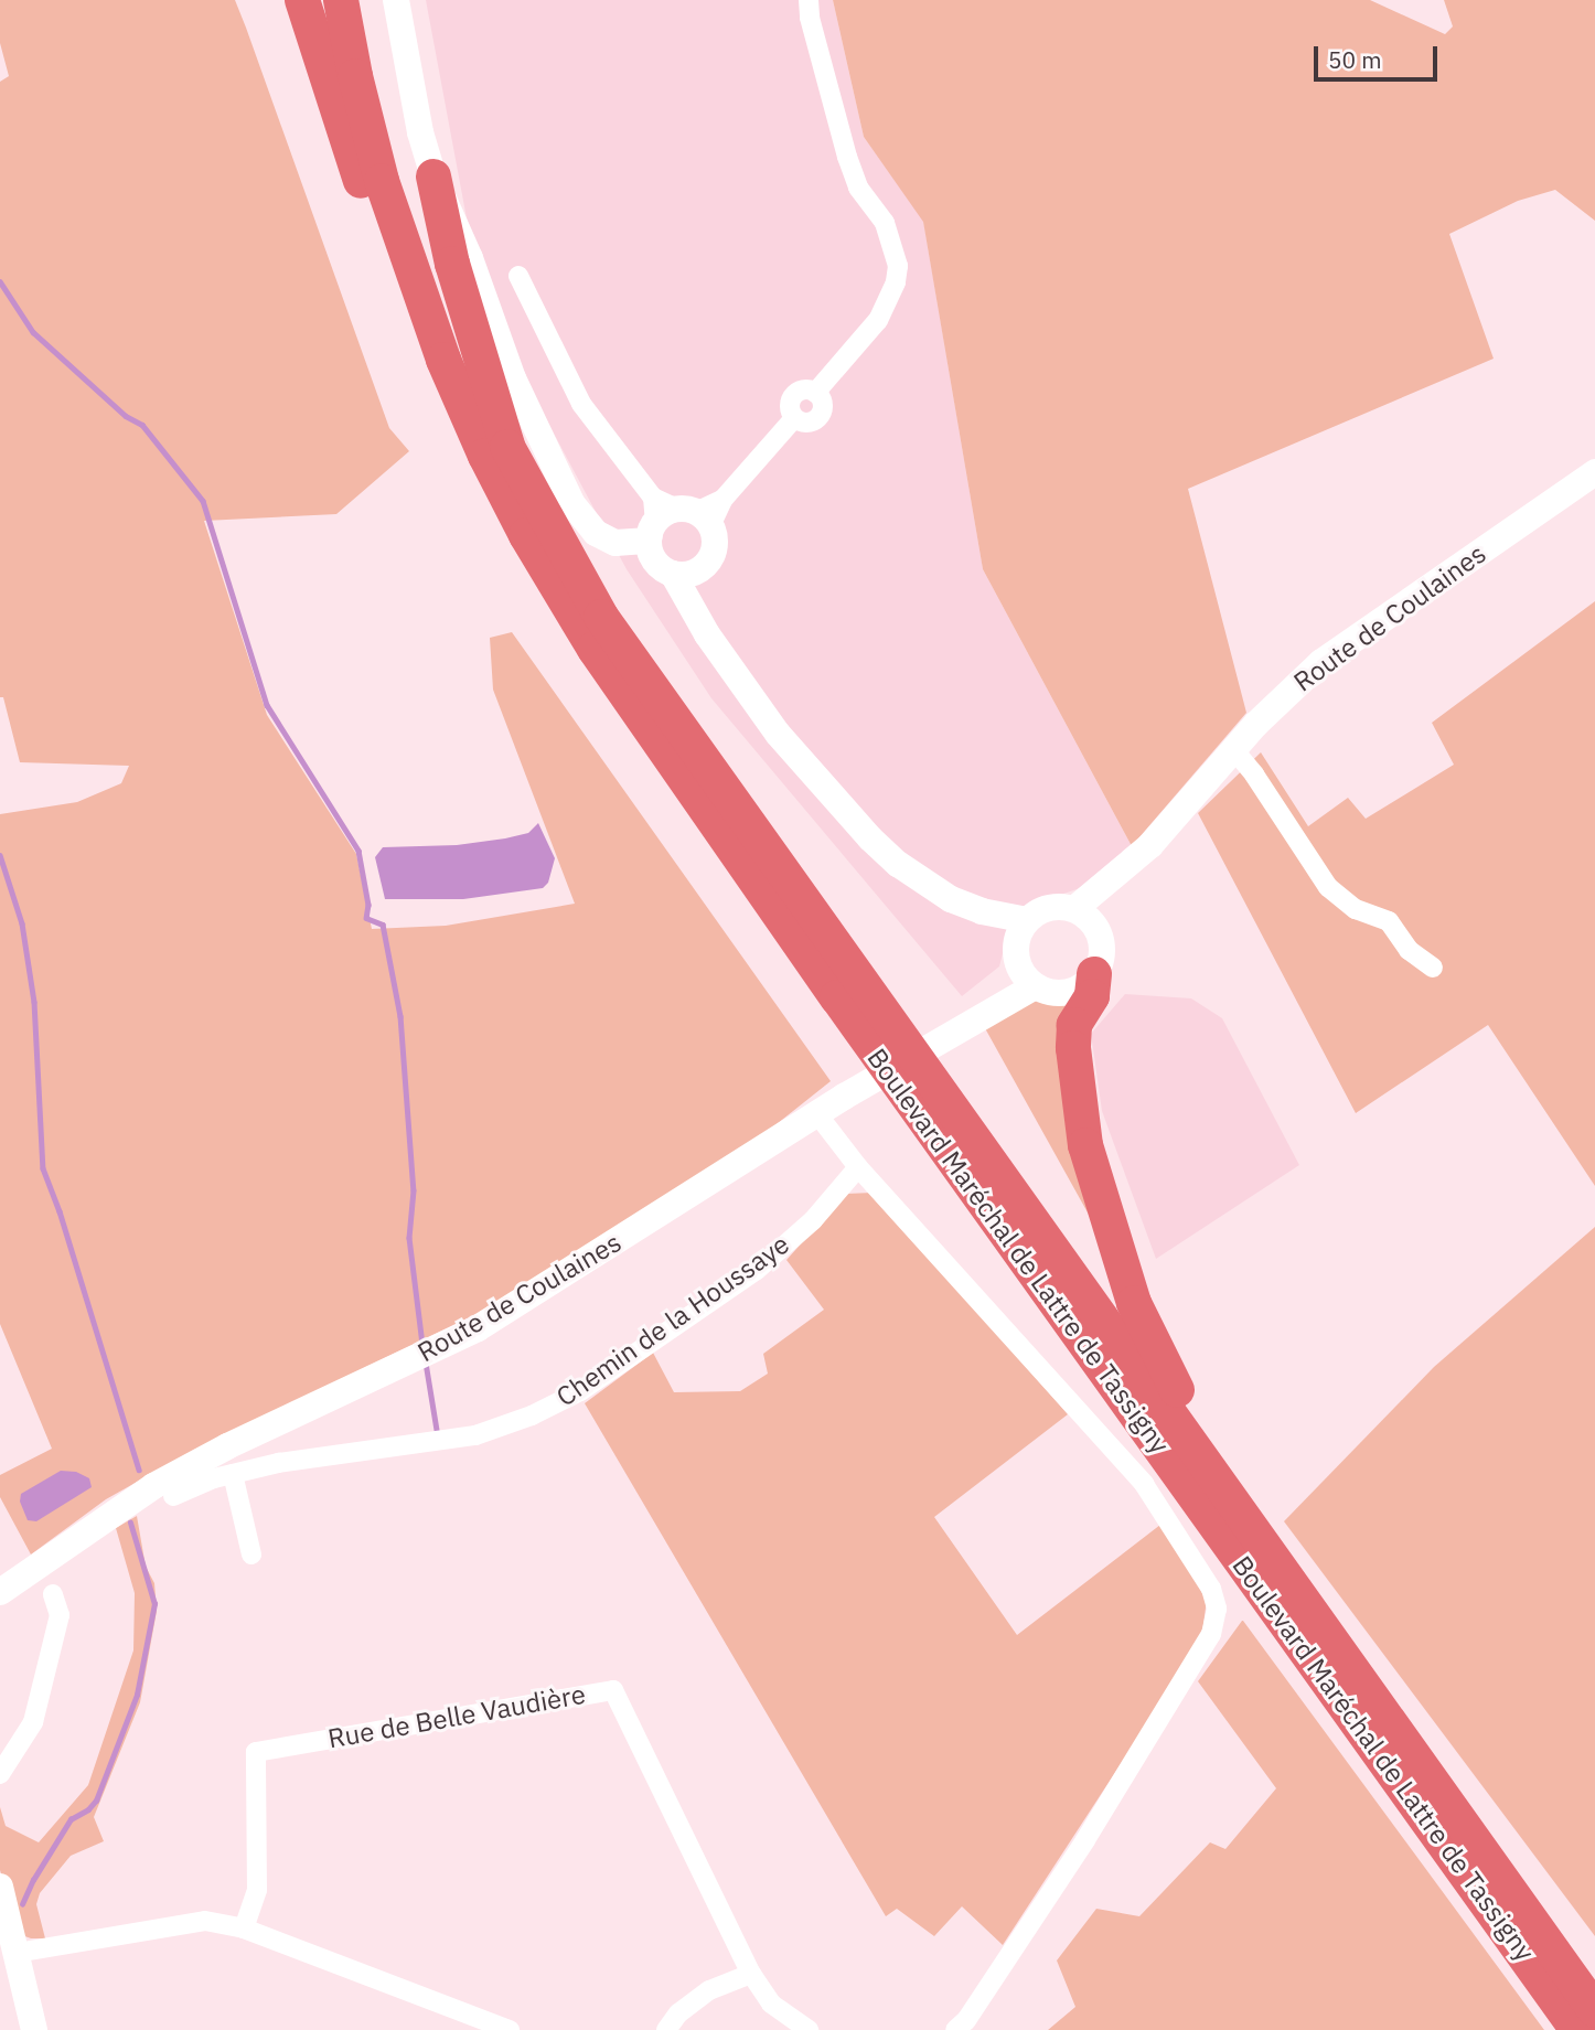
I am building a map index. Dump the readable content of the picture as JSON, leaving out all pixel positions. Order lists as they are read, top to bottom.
{
  "streets": {
    "highway": ["Boulevard Maréchal de Lattre de Tassigny"],
    "street": ["Route de Coulaines", "Chemin de la Houssaye", "Rue de Belle Vaudière"]
  },
  "scale_bar": "50 m"
}
